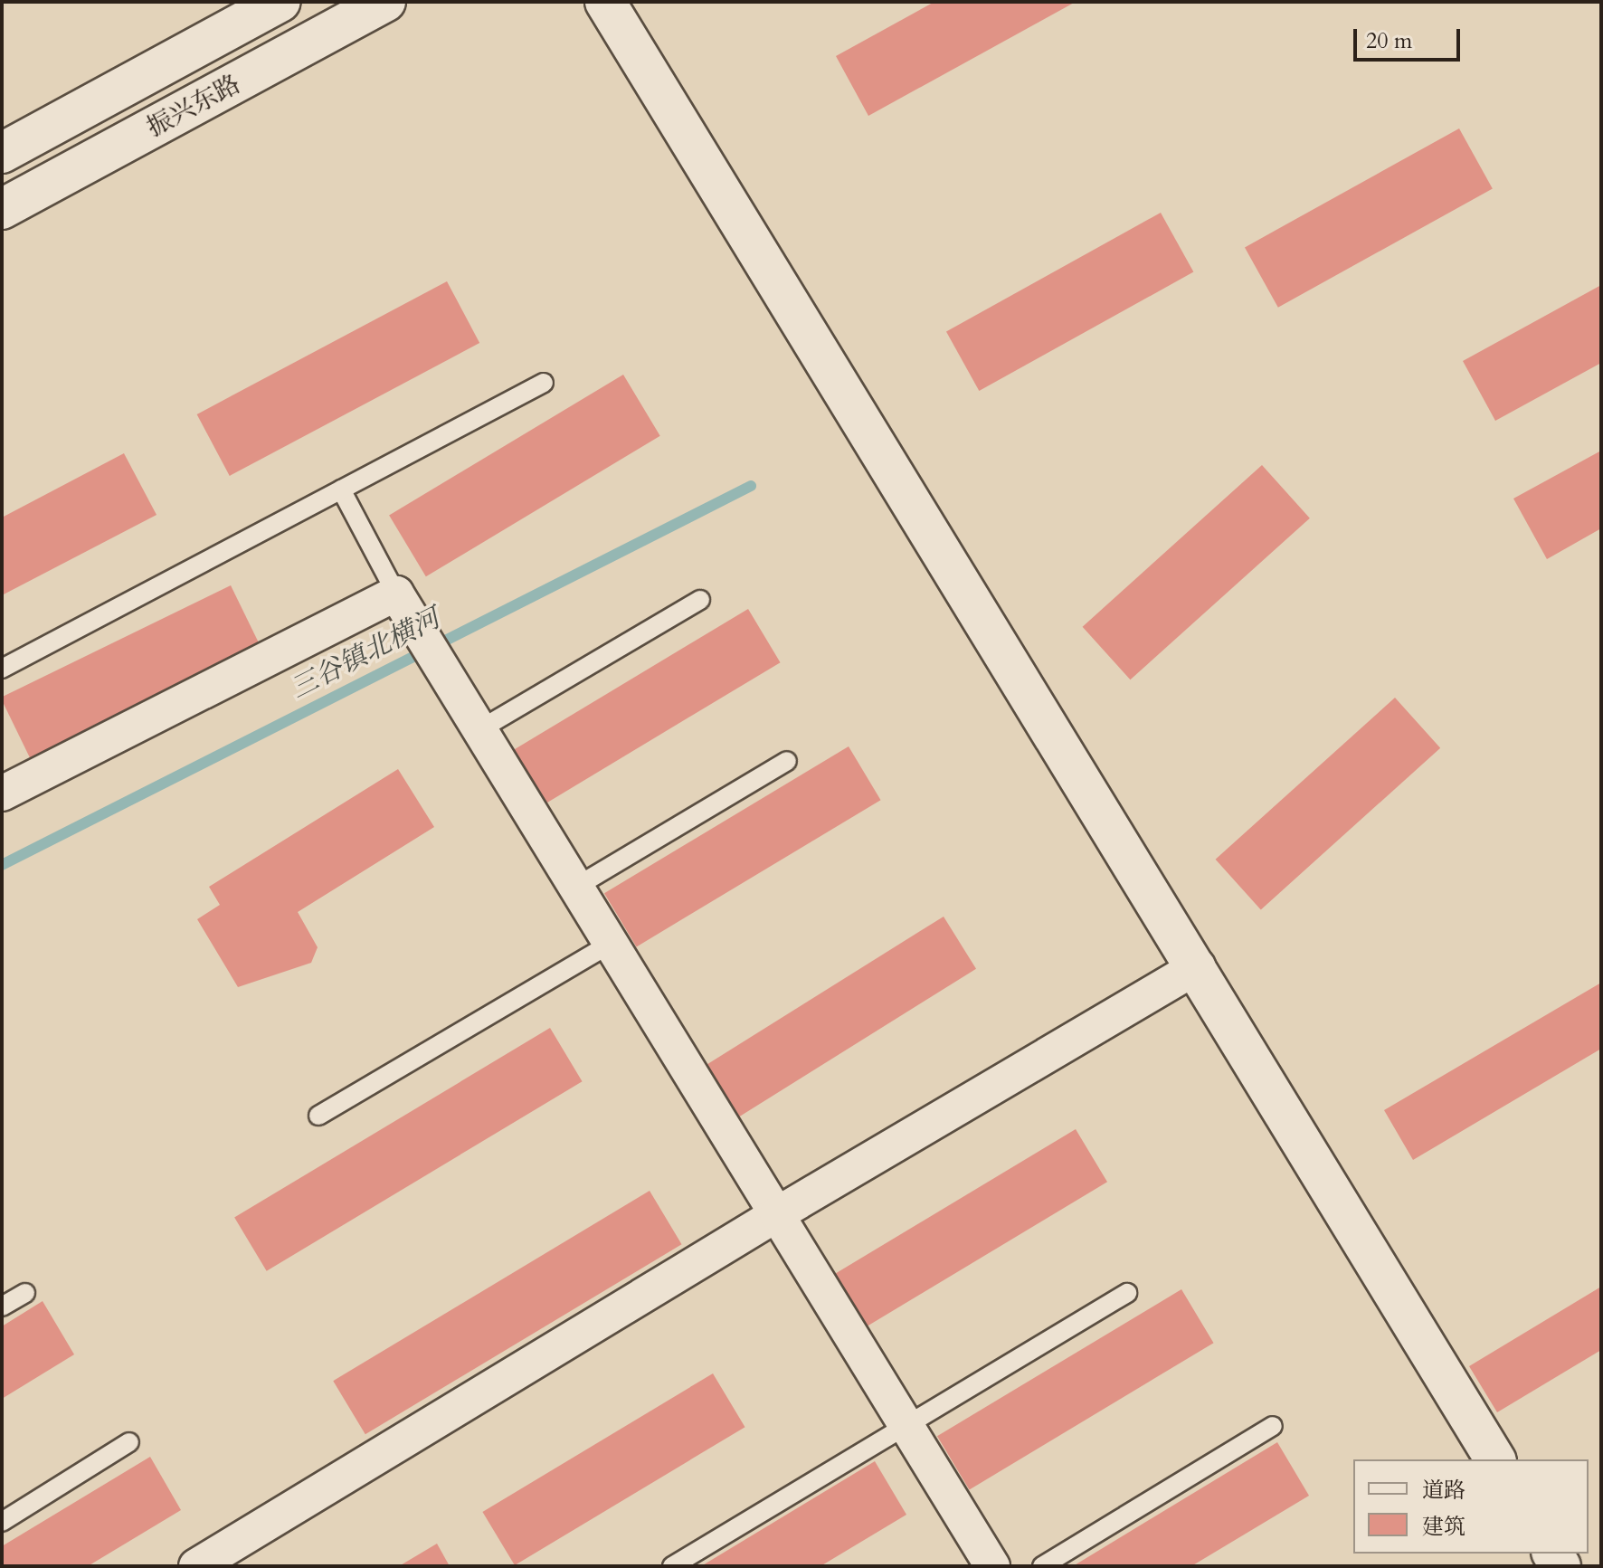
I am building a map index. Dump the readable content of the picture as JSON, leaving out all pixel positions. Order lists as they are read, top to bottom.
{
  "streets": {
    "street": ["振兴东路"]
  },
  "water": ["三谷镇北横河"],
  "legend": ["道路", "建筑"],
  "scale_bar": "20 m"
}
